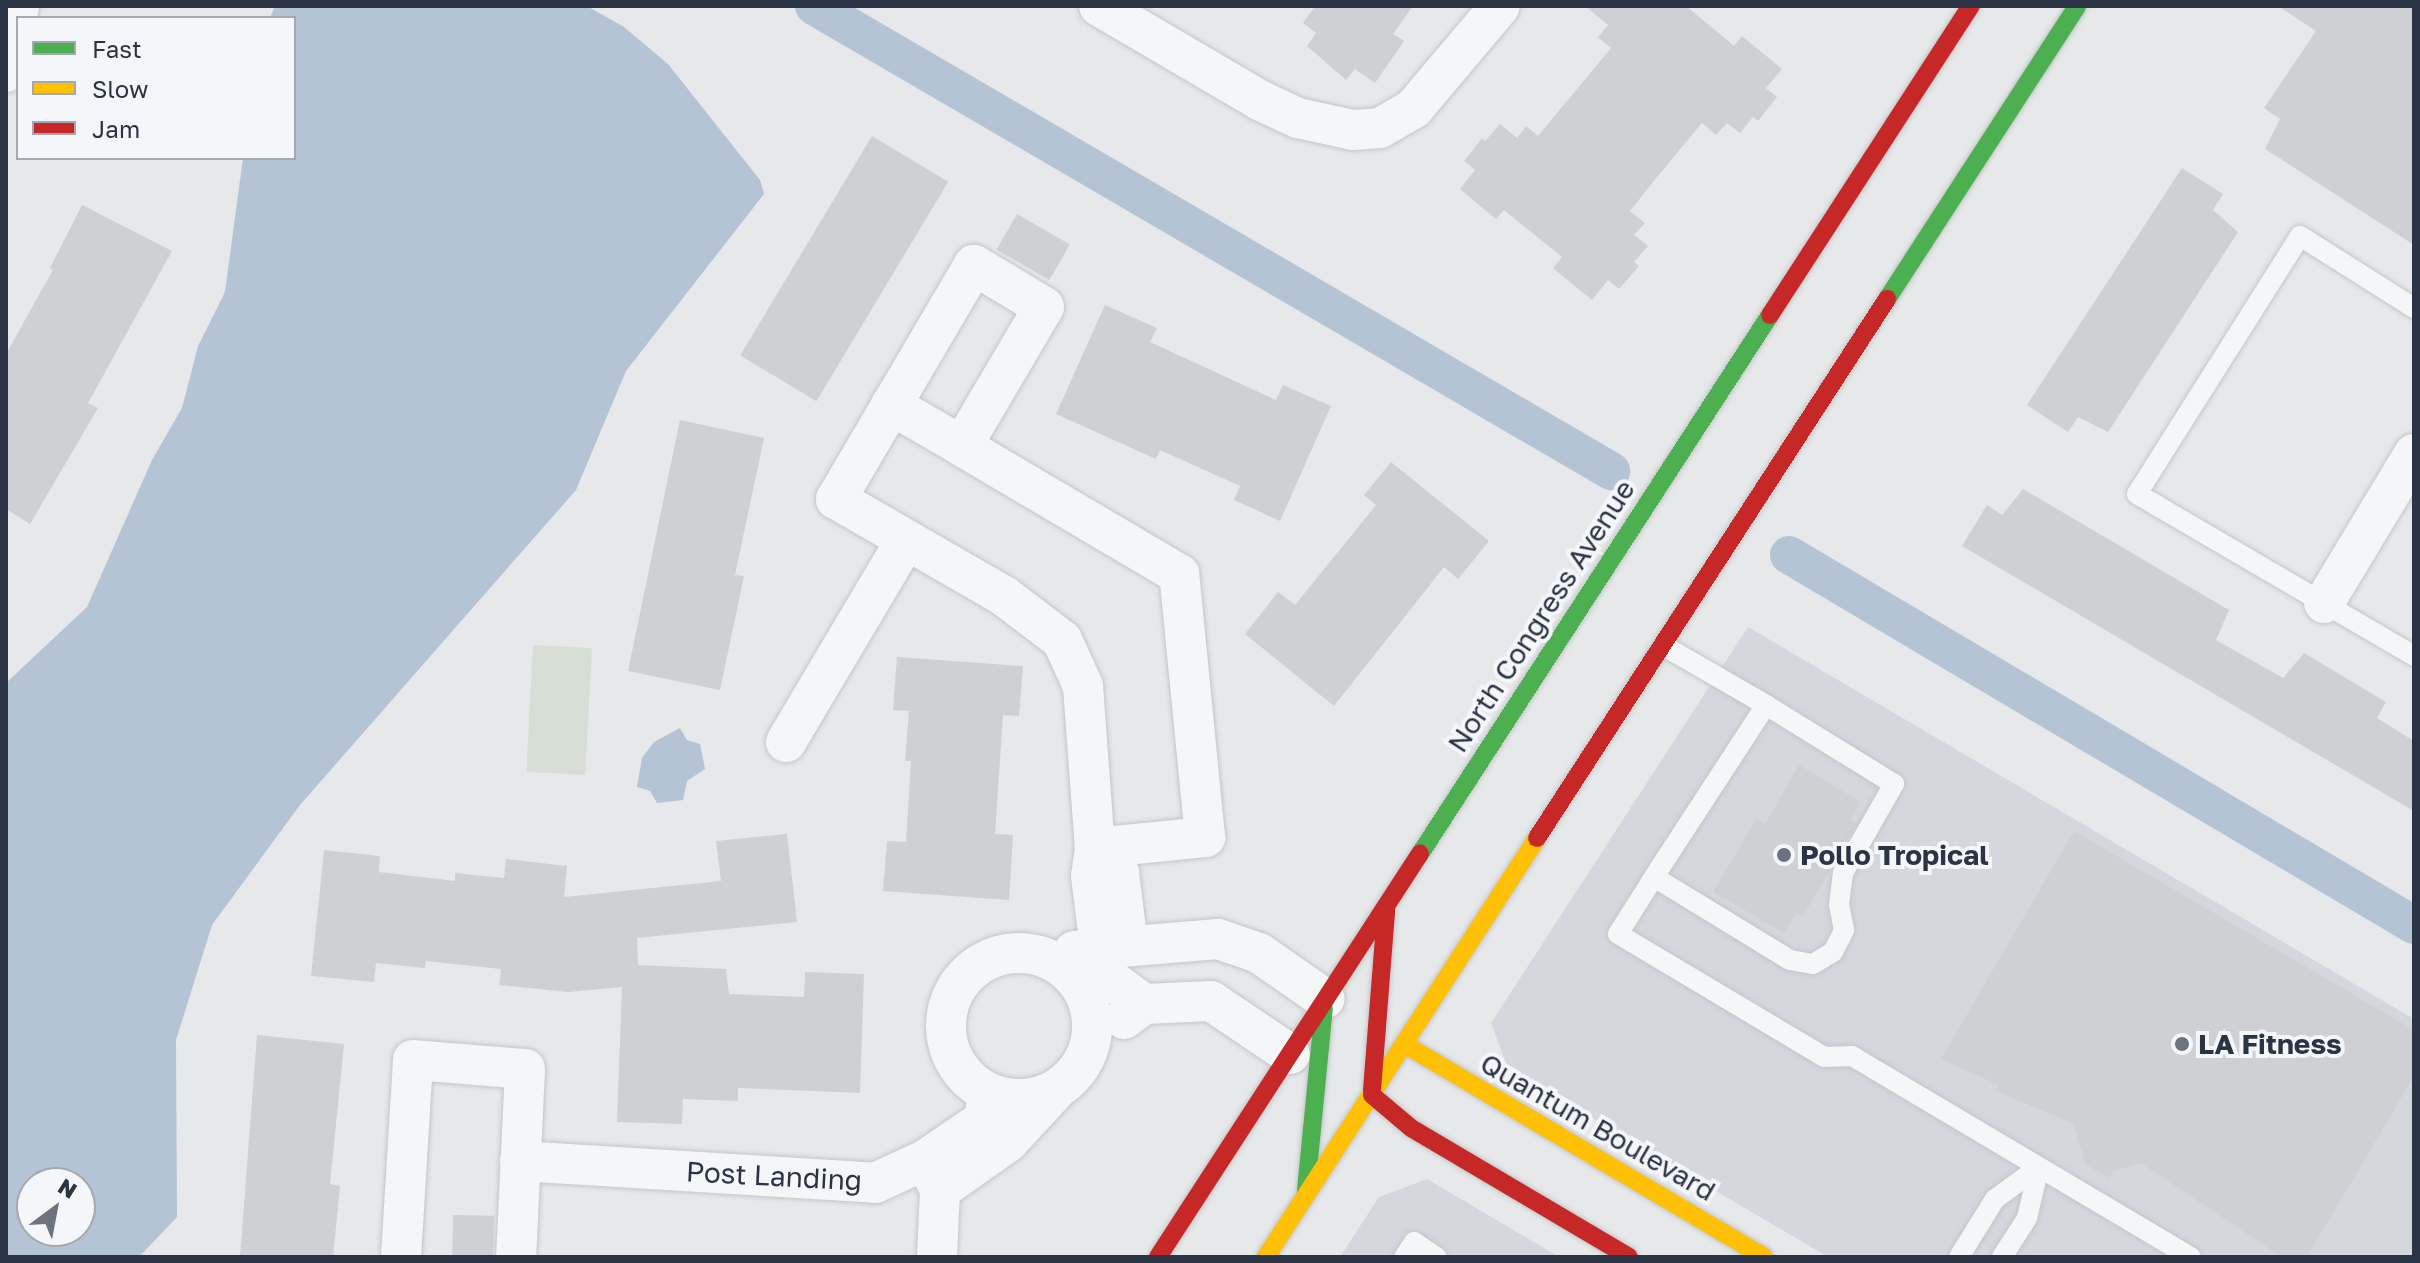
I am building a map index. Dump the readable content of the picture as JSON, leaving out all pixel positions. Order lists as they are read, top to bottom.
{
  "streets": {
    "main road": ["North Congress Avenue", "Quantum Boulevard"],
    "street": ["Post Landing"]
  },
  "places": ["Pollo Tropical", "LA Fitness"],
  "legend": ["Fast", "Slow", "Jam"],
  "north": "top right"
}
